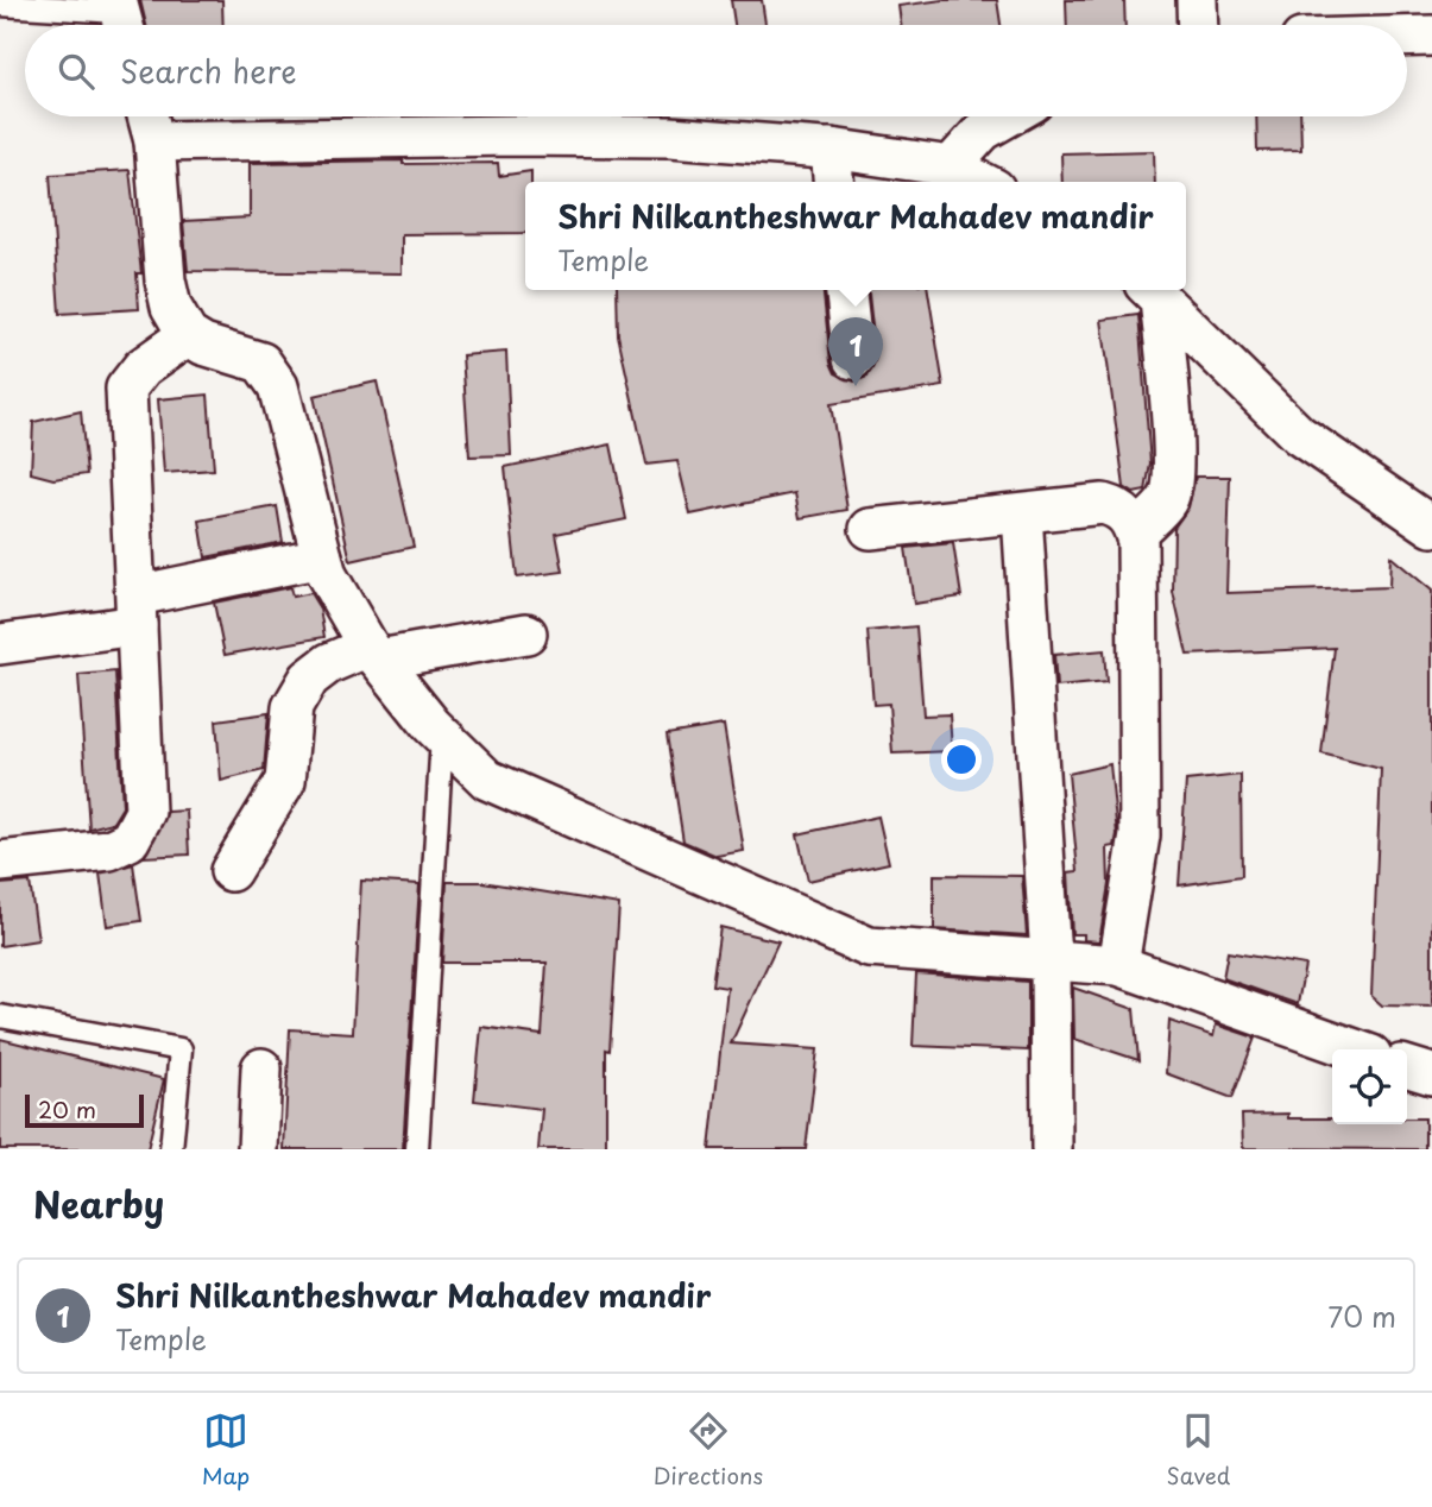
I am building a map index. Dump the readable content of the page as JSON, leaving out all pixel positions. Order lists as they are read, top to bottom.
{
  "scale_bar": "20 m",
  "page": {
    "search": "Search here",
    "popup": ["Shri Nilkantheshwar Mahadev mandir", "Temple"],
    "pins": "1",
    "scale": "20 m",
    "heading": "Nearby",
    "list": [
      {
        "mark": "1",
        "name": "Shri Nilkantheshwar Mahadev mandir",
        "note": "Temple",
        "value": "70 m"
      }
    ],
    "nav": ["Map", "Directions", "Saved"]
  }
}
